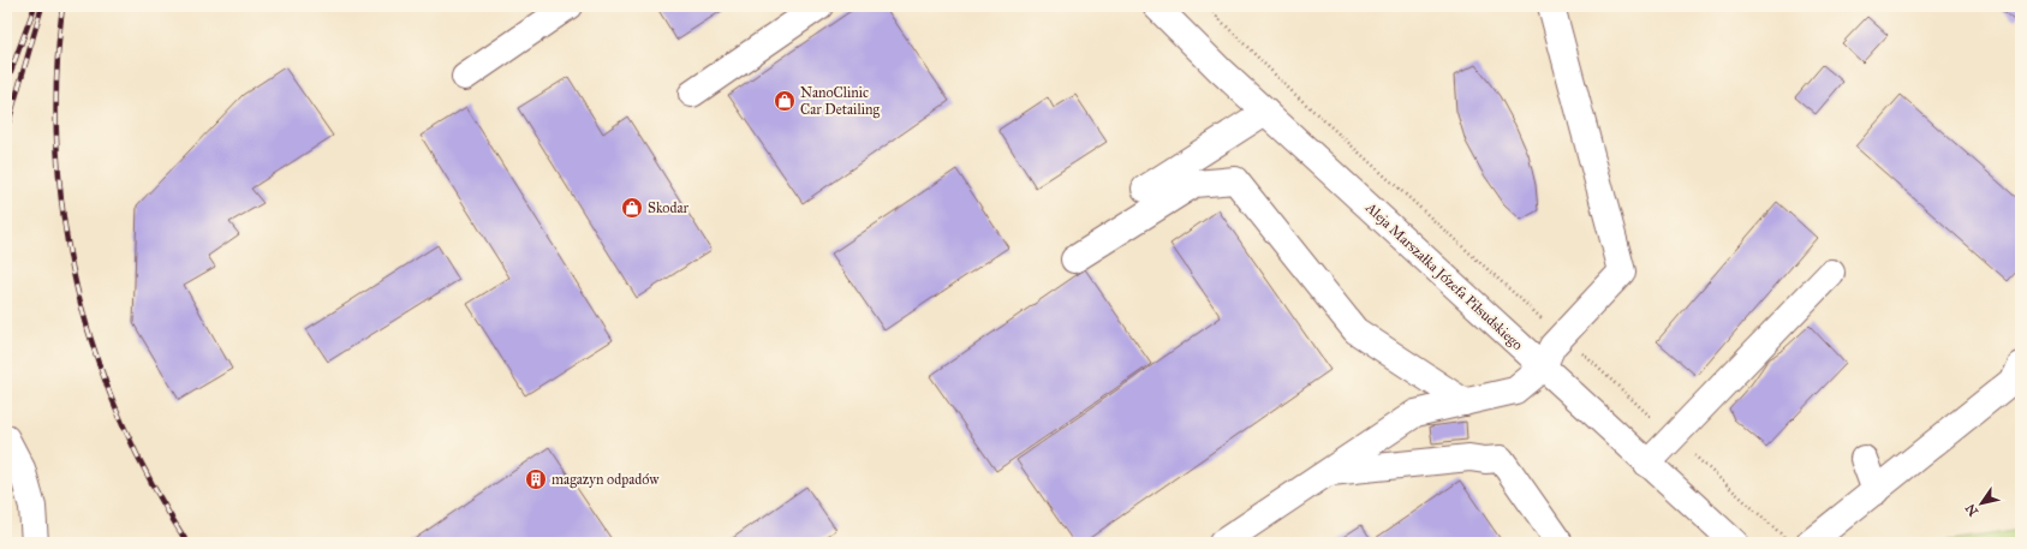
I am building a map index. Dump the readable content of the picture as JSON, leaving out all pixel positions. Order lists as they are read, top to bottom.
{
  "streets": {
    "street": ["Aleja Marszałka Józefa Piłsudskiego"]
  },
  "places": {
    "shop": ["NanoClinic Car Detailing", "Skodar"],
    "building": ["magazyn odpadów"]
  },
  "north": "bottom left"
}
